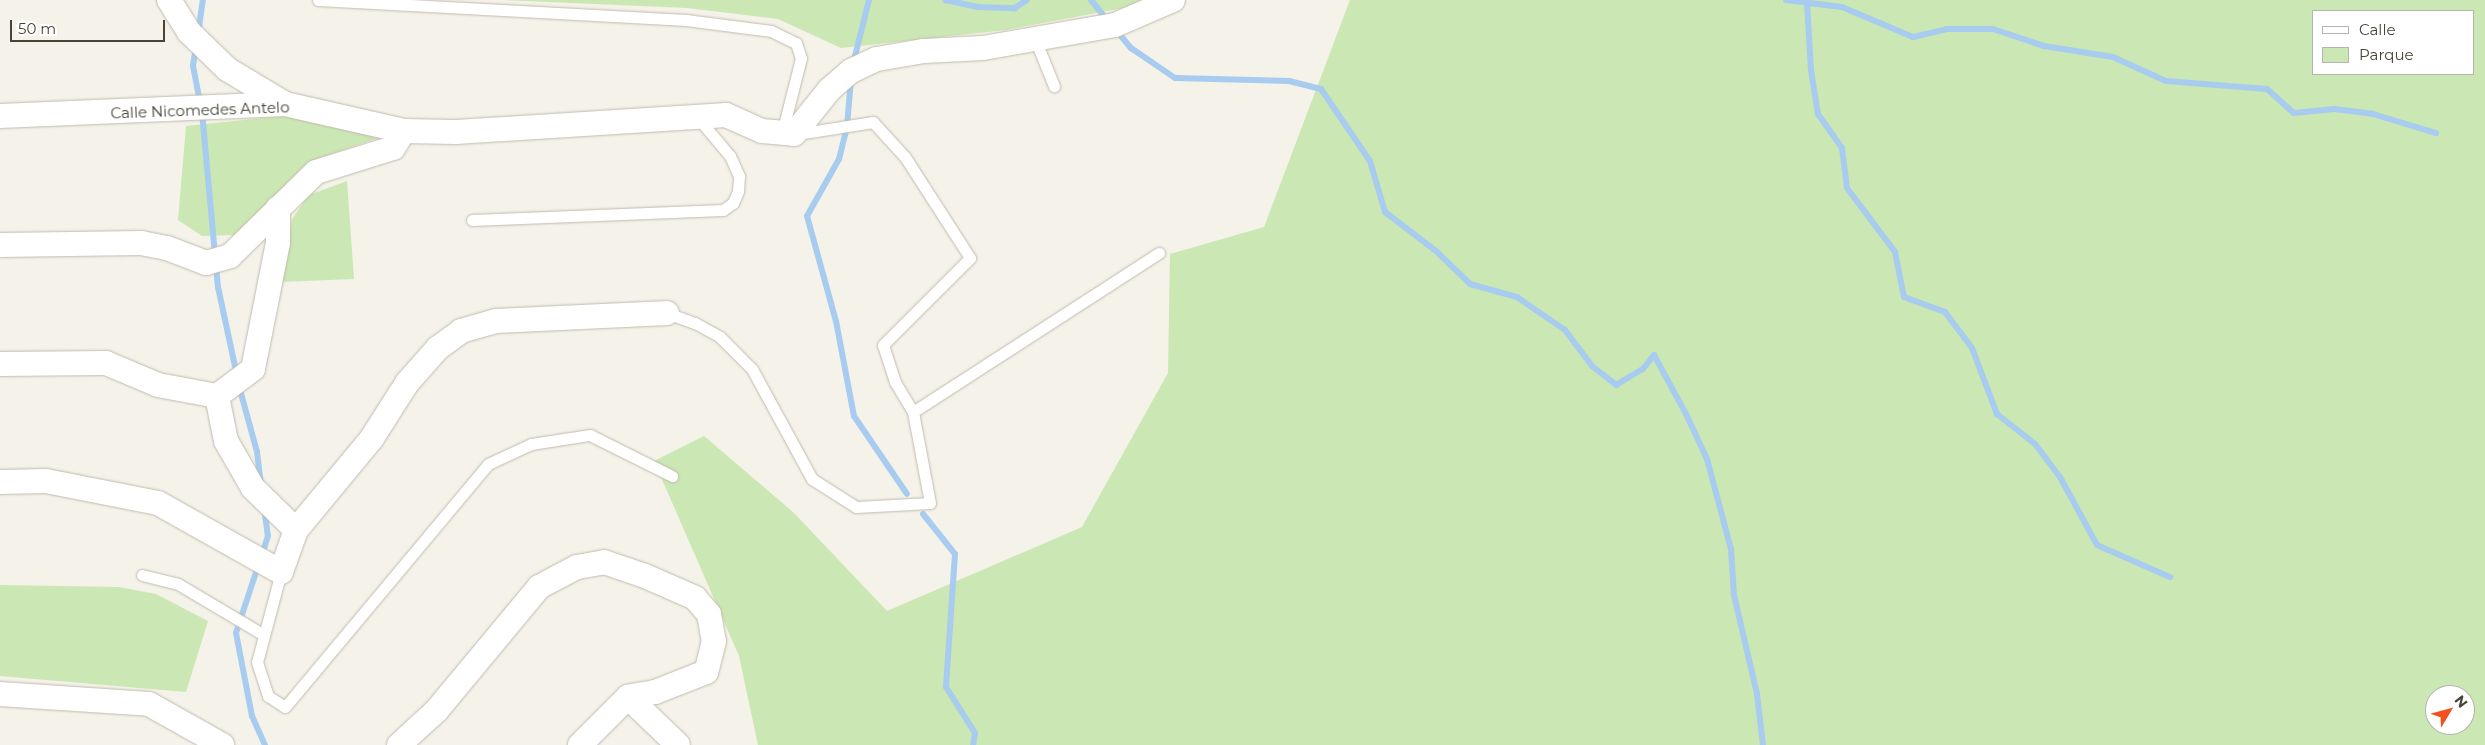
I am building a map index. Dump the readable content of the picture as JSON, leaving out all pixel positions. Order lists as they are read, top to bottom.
{
  "streets": {
    "street": ["Calle Nicomedes Antelo"]
  },
  "legend": ["Calle", "Parque"],
  "scale_bar": "50 m",
  "north": "top right"
}
